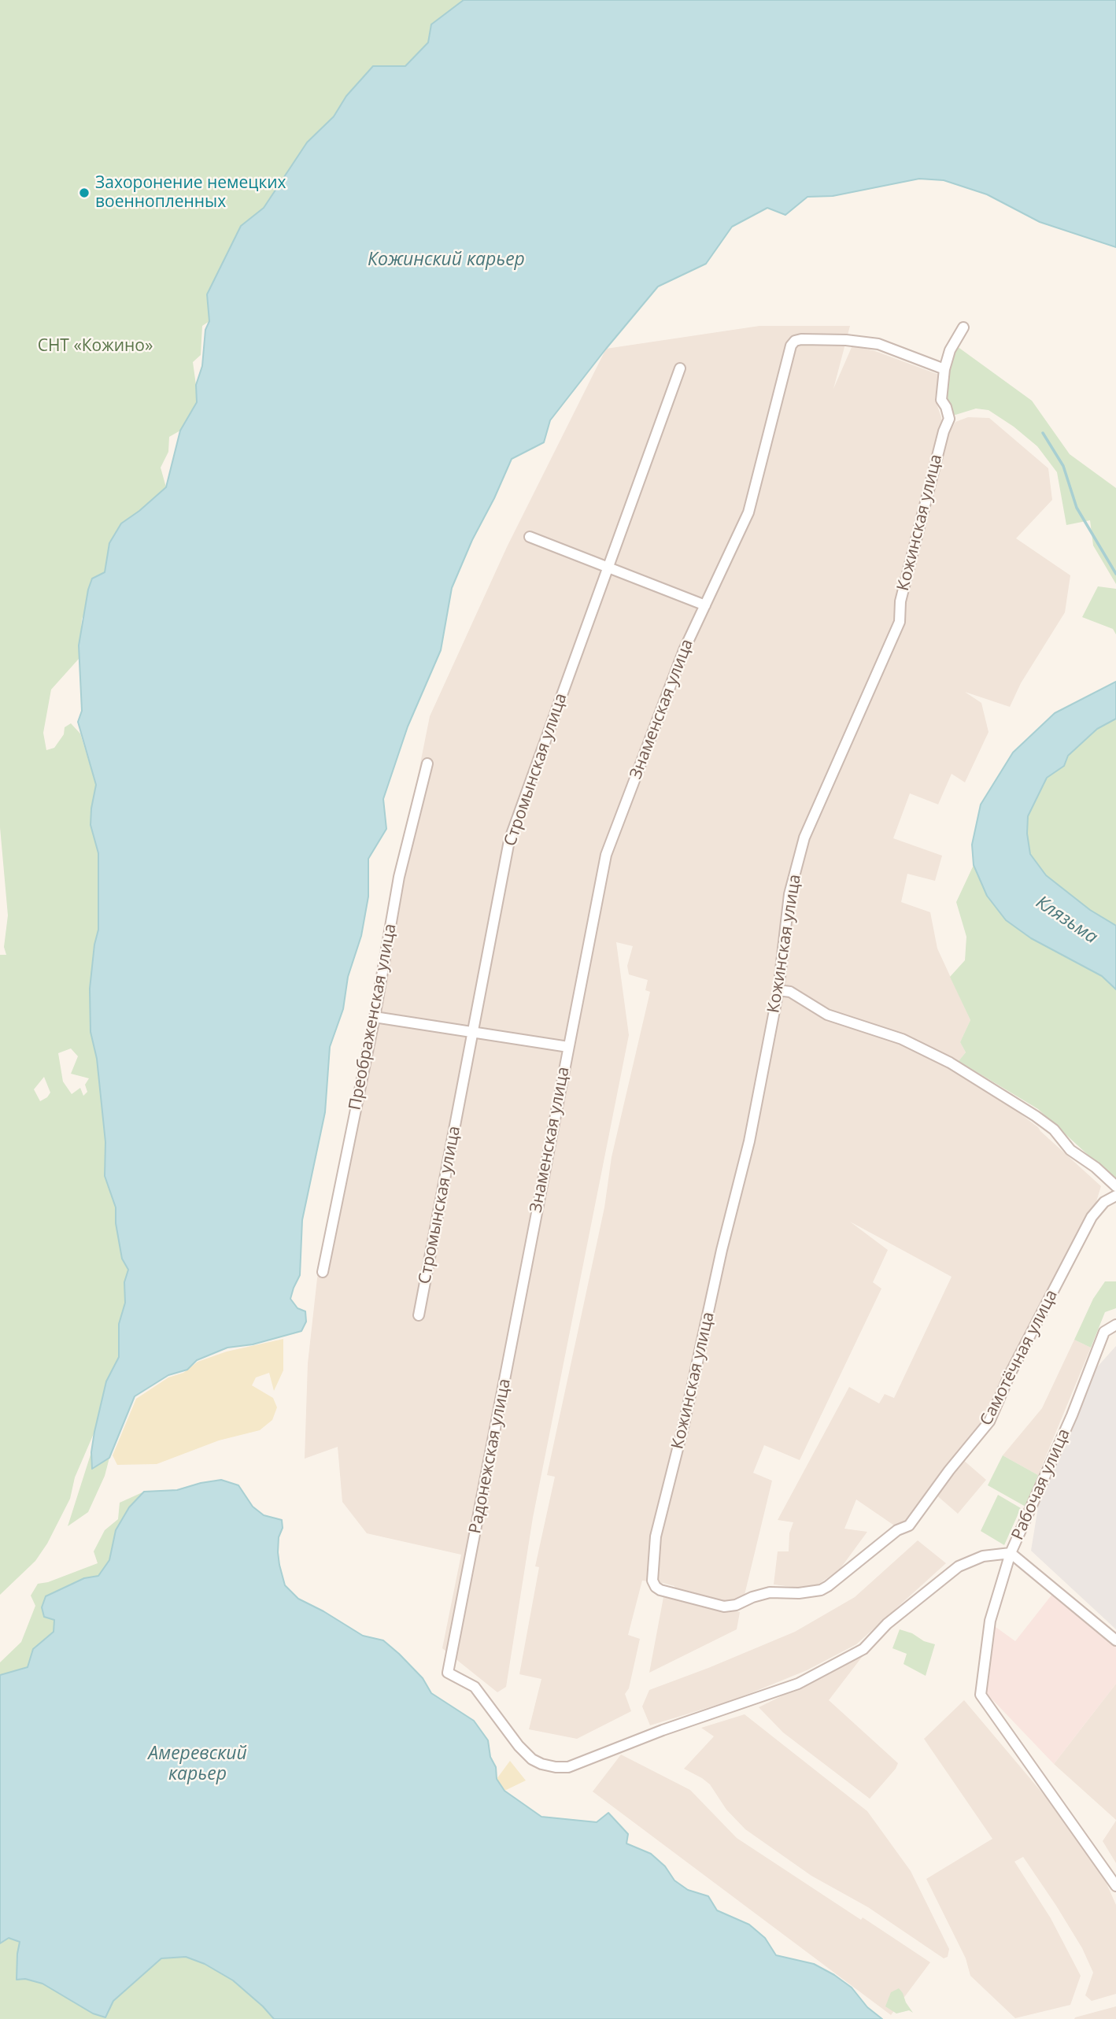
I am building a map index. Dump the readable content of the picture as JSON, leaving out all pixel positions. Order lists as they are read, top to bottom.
{
  "streets": {
    "street": [
      "Кожинская улица",
      "Знаменская улица",
      "Стромынская улица",
      "Преображенская улица",
      "Самотёчная улица",
      "Радонежская улица",
      "Рабочая улица"
    ]
  },
  "crossings": [
    ["Кожинская улица", "Знаменская улица"],
    ["Кожинская улица", "Самотёчная улица"],
    ["Знаменская улица", "Радонежская улица"],
    ["Радонежская улица", "Рабочая улица"]
  ],
  "water": ["Кожинский карьер", "Клязьма", "Амеревский карьер"],
  "parks": ["СНТ «Кожино»"],
  "places": ["Захоронение немецких военнопленных"]
}
